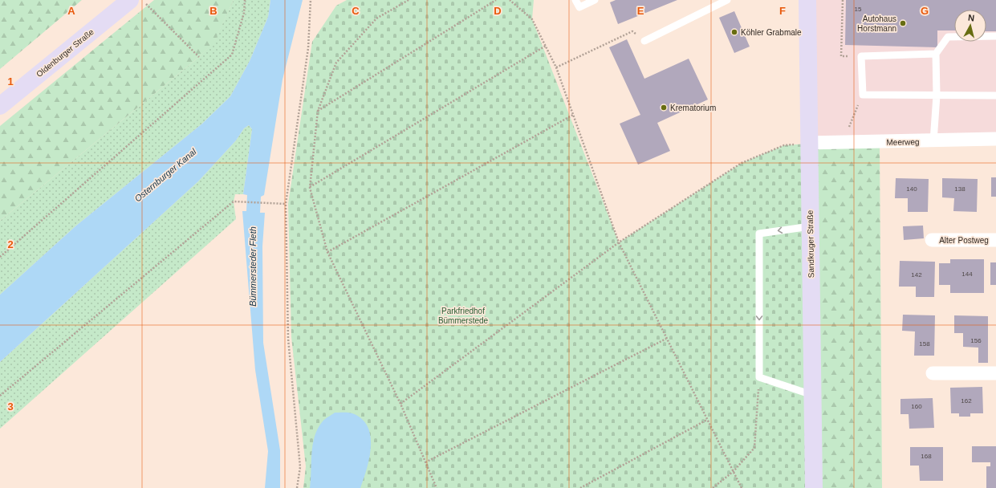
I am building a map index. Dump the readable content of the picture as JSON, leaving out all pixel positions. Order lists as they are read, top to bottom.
{
  "streets": {
    "street": [
      "Oldenburger Straße",
      "Meerweg",
      "Alter Postweg",
      "Sandkruger Straße"
    ]
  },
  "crossings": [
    ["Meerweg", "Sandkruger Straße"]
  ],
  "water": ["Osternburger Kanal", "Bümmersteder Fleth"],
  "parks": ["Parkfriedhof Bümmerstede"],
  "places": ["Autohaus Horstmann", "Köhler Grabmale", "Krematorium"],
  "house_numbers": [
    "15",
    "140",
    "138",
    "144",
    "142",
    "156",
    "158",
    "162",
    "160",
    "168"
  ],
  "north": "top",
  "grid": {
    "columns": [
      "A",
      "B",
      "C",
      "D",
      "E",
      "F",
      "G"
    ],
    "rows": ["1", "2", "3"]
  }
}
